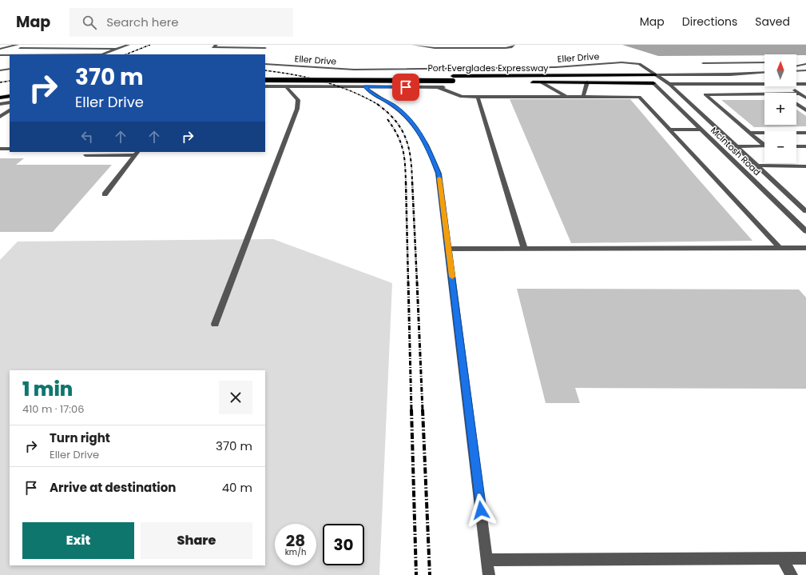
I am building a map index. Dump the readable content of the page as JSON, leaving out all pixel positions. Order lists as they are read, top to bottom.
{
  "streets": {
    "highway": ["Port Everglades Expressway"],
    "street": ["Eller Drive", "McIntosh Road"]
  },
  "crossings": [
    ["Eller Drive", "Port Everglades Expressway"],
    ["Eller Drive", "McIntosh Road"],
    ["Port Everglades Expressway", "McIntosh Road"]
  ],
  "north": "top",
  "page": {
    "header": "Map",
    "search": "Search here",
    "nav": ["Map", "Directions", "Saved"],
    "map_buttons": ["+", "−"],
    "turn": ["370 m", "Eller Drive"],
    "heading": ["1 min", "410 m · 17:06"],
    "list": [
      {
        "name": "Turn right",
        "note": "Eller Drive",
        "value": "370 m"
      },
      {
        "name": "Arrive at destination",
        "value": "40 m"
      }
    ],
    "buttons": ["Exit", "Share"],
    "speed": "28 km/h",
    "limit": "30"
  }
}
